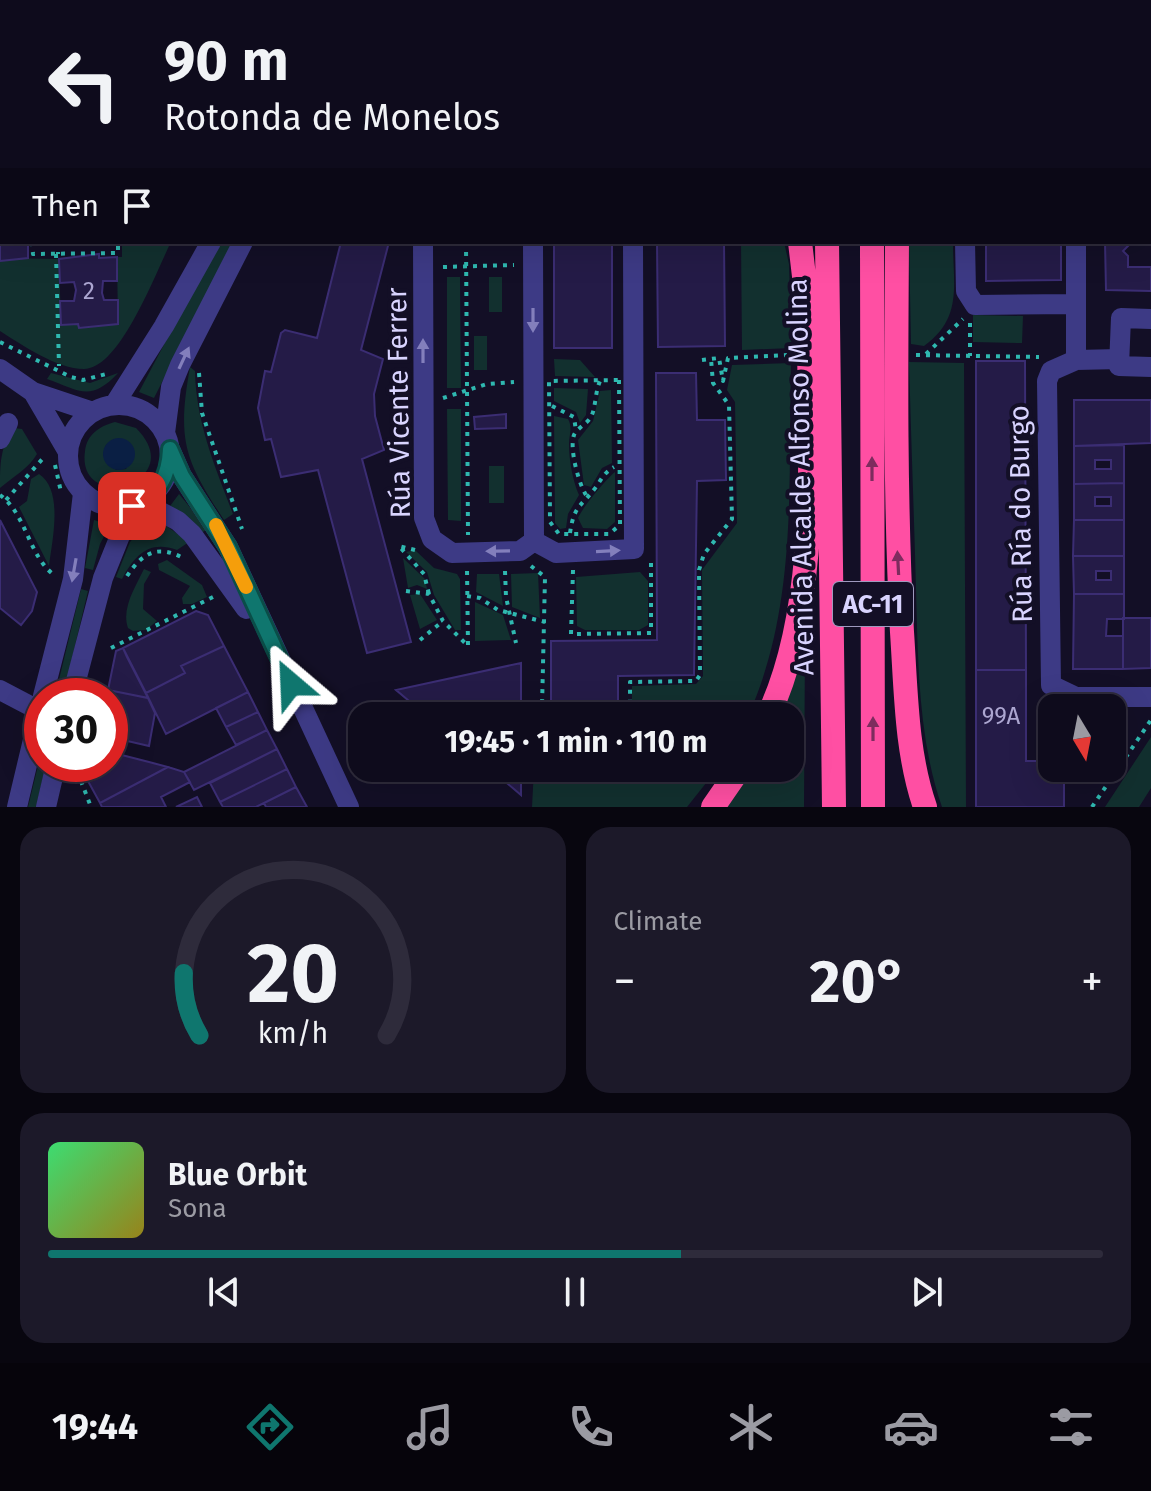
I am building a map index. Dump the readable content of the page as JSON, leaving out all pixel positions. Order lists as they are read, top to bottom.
{
  "streets": {
    "highway": ["Avenida Alcalde Alfonso Molina", "AC-11"],
    "street": ["Rúa Vicente Ferrer", "Rúa Ría do Burgo"]
  },
  "house_numbers": ["2", "99A"],
  "north": "bottom",
  "page": {
    "turn": ["90 m", "Rotonda de Monelos"],
    "then": "Then",
    "limit": "30",
    "trip": "19:45 · 1 min · 110 m",
    "tile": "Climate",
    "heat": ["−", "20°", "+"],
    "song": ["Blue Orbit", "Sona"],
    "tabs": "19:44",
    "gauge": ["20", "km/h"]
  }
}
